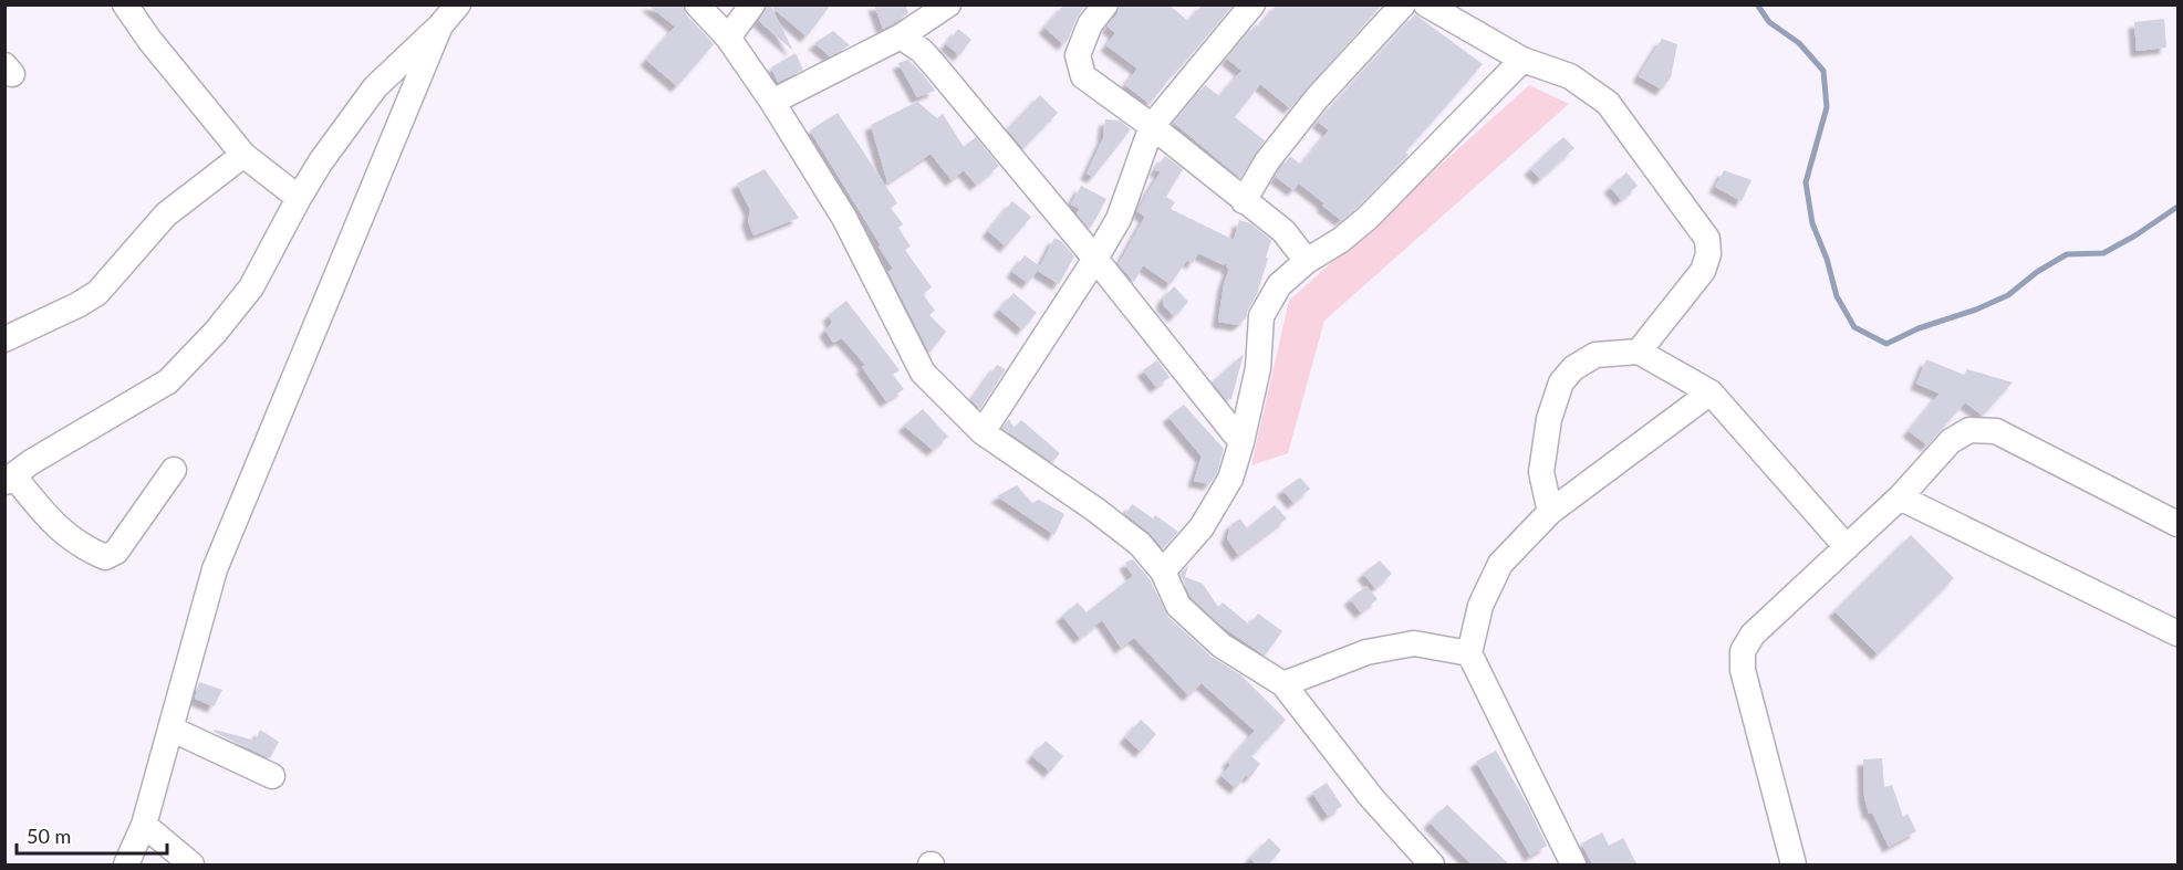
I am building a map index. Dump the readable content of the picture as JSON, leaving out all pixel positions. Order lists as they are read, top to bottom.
{
  "scale_bar": "50 m"
}
